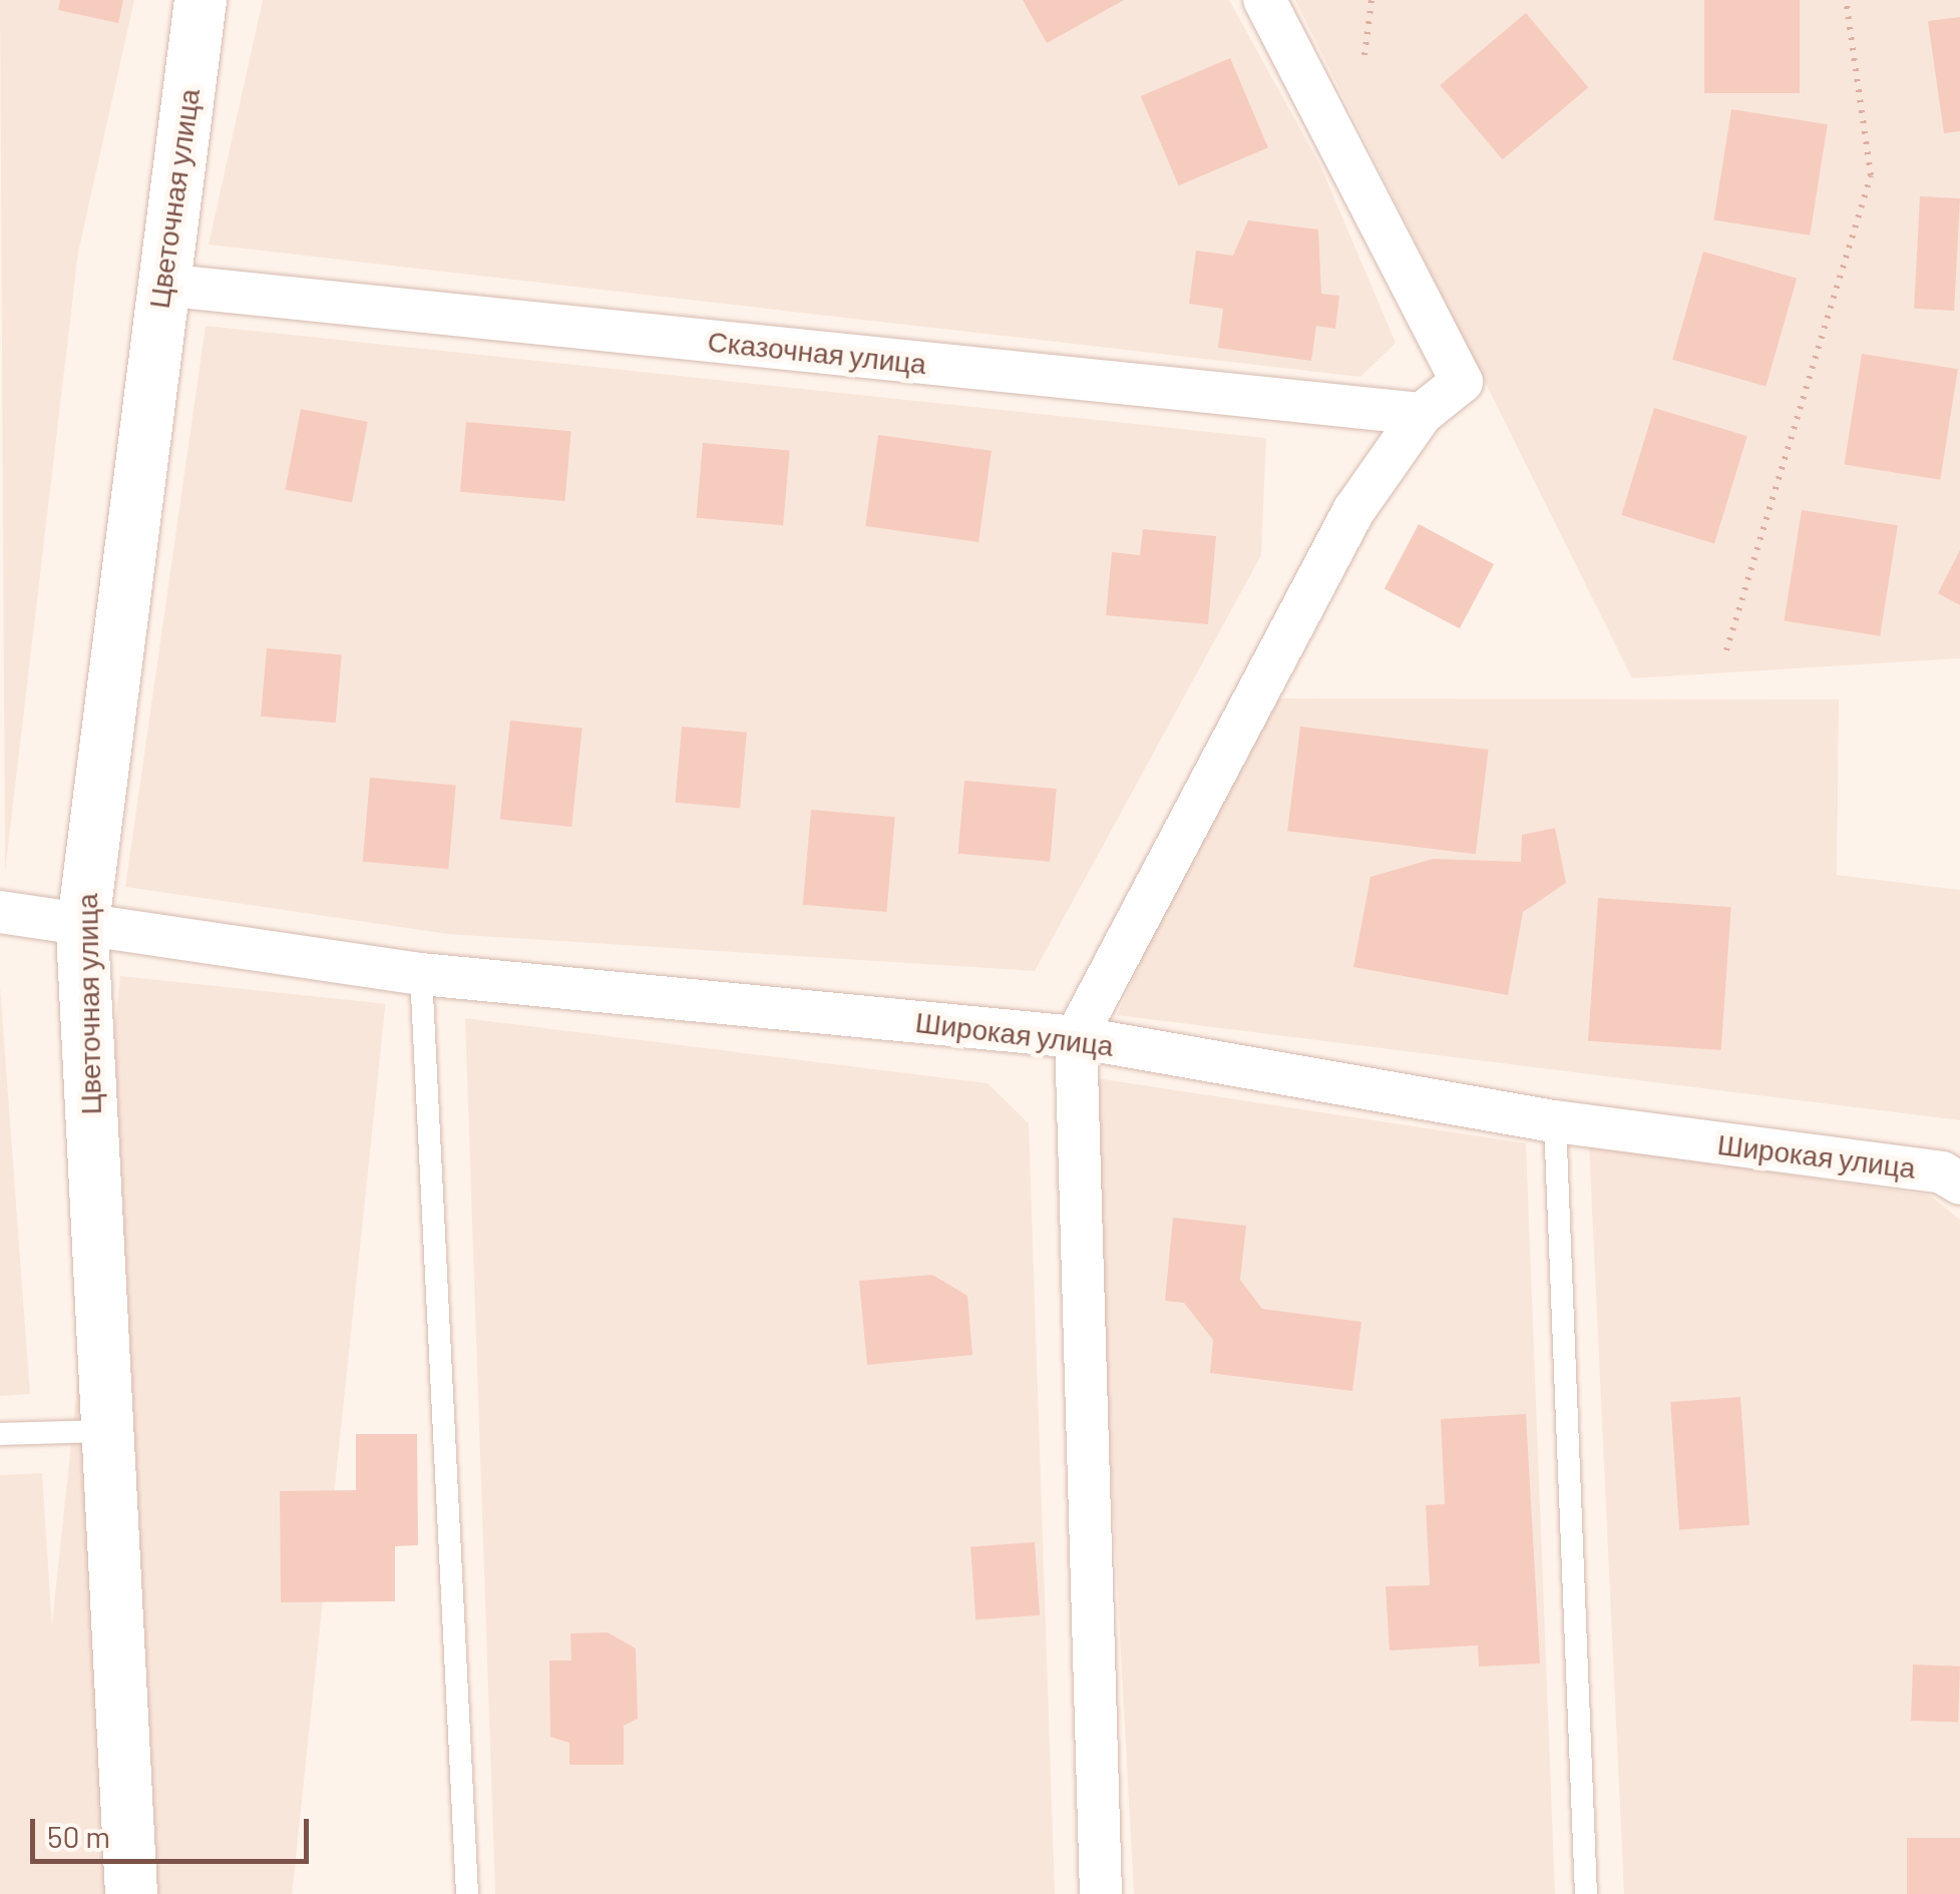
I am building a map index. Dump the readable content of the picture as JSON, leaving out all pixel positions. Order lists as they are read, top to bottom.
{
  "streets": {
    "street": ["Цветочная улица", "Сказочная улица", "Широкая улица"]
  },
  "crossings": [
    ["Цветочная улица", "Сказочная улица"],
    ["Цветочная улица", "Широкая улица"]
  ],
  "scale_bar": "50 m"
}
